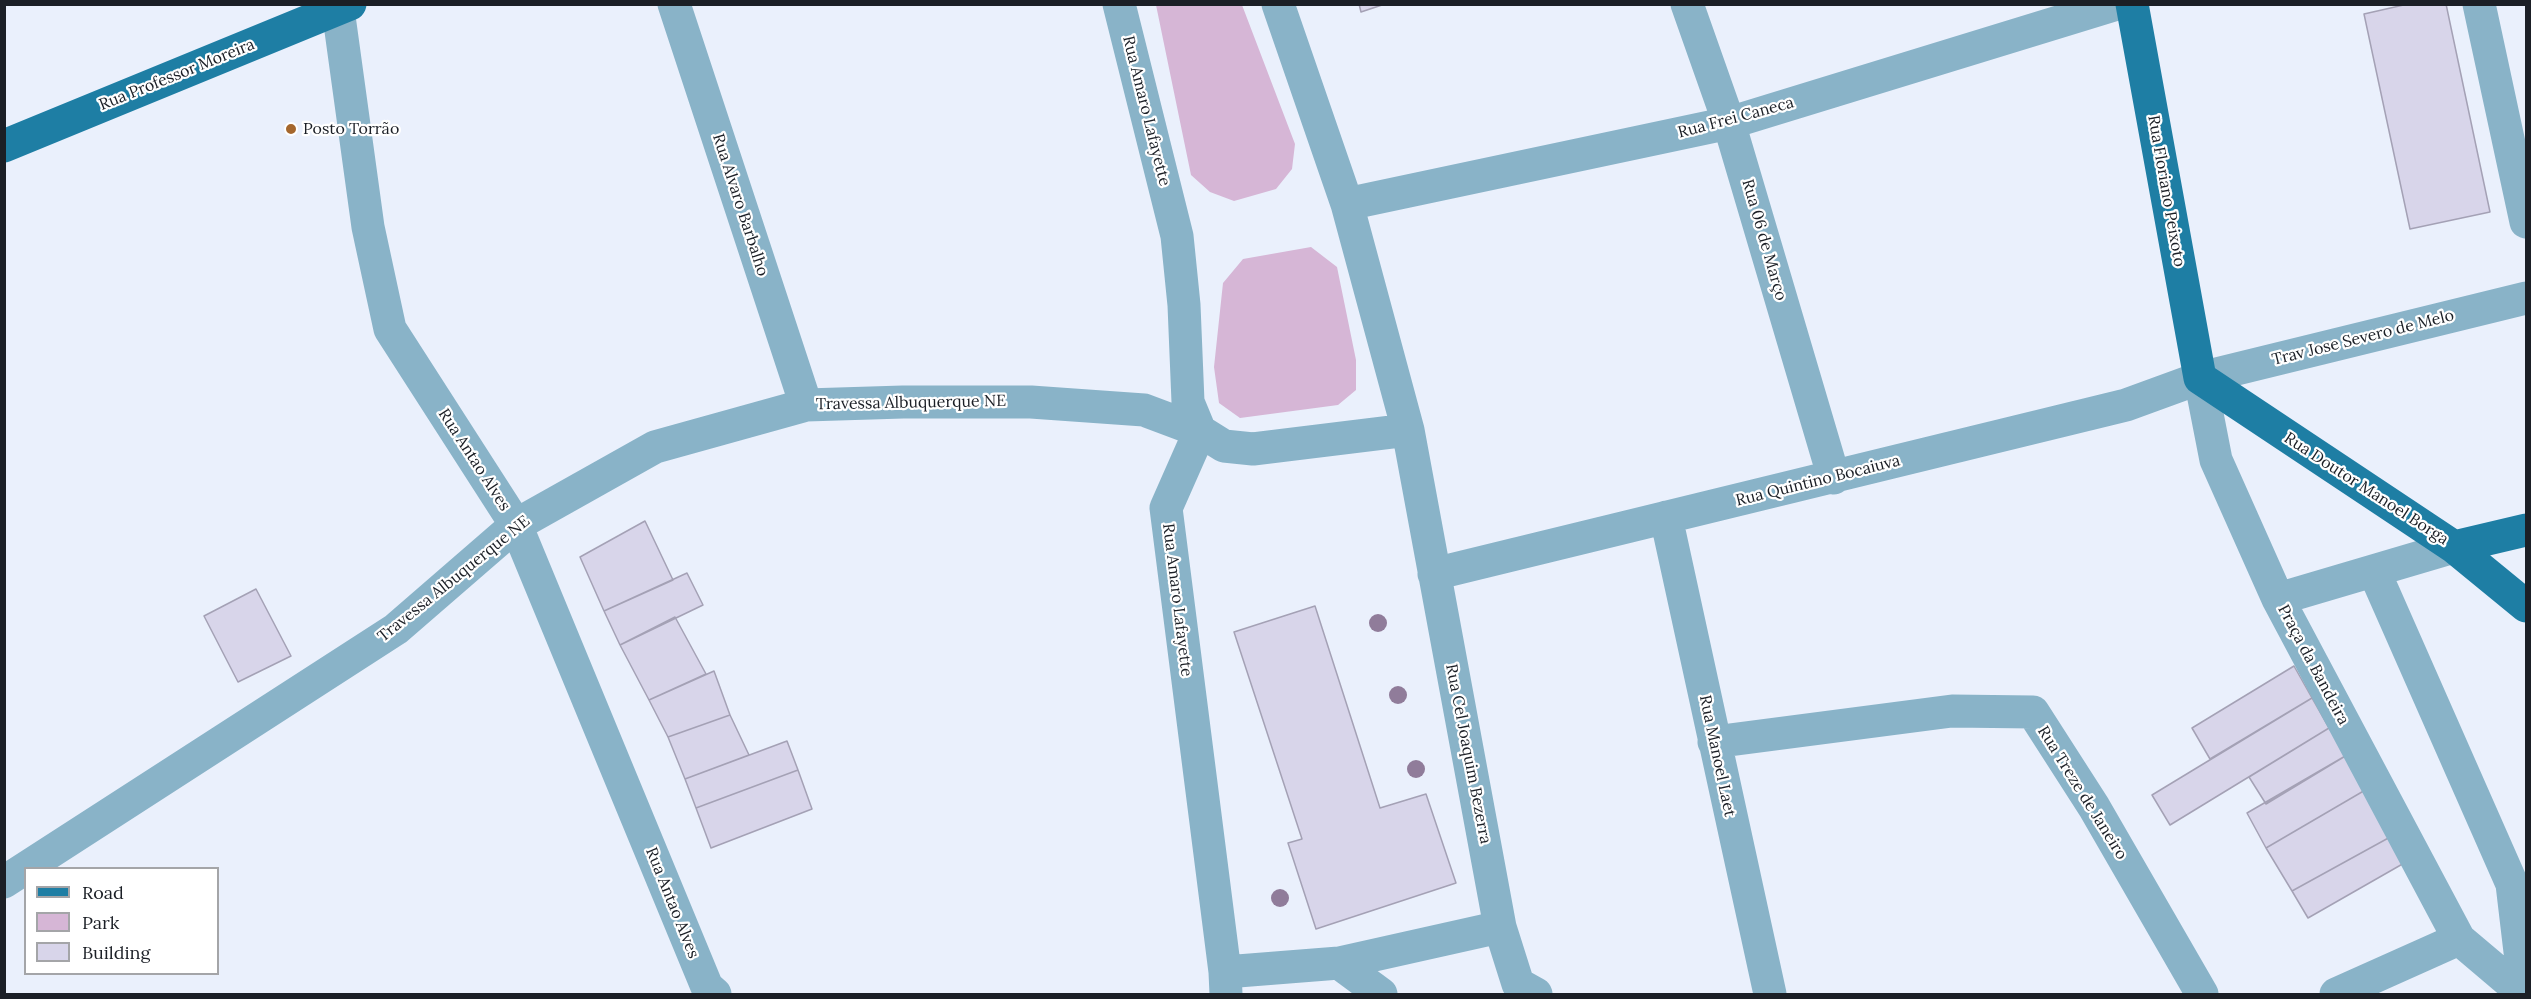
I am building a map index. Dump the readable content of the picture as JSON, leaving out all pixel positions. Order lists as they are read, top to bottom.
{
  "streets": {
    "main road": ["Rua Professor Moreira", "Rua Floriano Peixoto", "Rua Doutor Manoel Borga"],
    "street": [
      "Rua Amaro Lafayette",
      "Rua Frei Caneca",
      "Rua Alvaro Barbalho",
      "Rua 06 de Março",
      "Trav Jose Severo de Melo",
      "Travessa Albuquerque NE",
      "Rua Antao Alves",
      "Rua Quintino Bocaiuva",
      "Praça da Bandeira",
      "Rua Cel Joaquim Bezerra",
      "Rua Manoel Laet",
      "Rua Treze de Janeiro"
    ]
  },
  "crossings": [
    ["Rua Professor Moreira", "Rua Antao Alves"],
    ["Rua Amaro Lafayette", "Travessa Albuquerque NE"],
    ["Rua Frei Caneca", "Rua 06 de Março"],
    ["Rua Floriano Peixoto", "Trav Jose Severo de Melo"],
    ["Rua Floriano Peixoto", "Rua Quintino Bocaiuva"],
    ["Rua Floriano Peixoto", "Rua Doutor Manoel Borga"],
    ["Rua Floriano Peixoto", "Praça da Bandeira"],
    ["Rua Alvaro Barbalho", "Travessa Albuquerque NE"],
    ["Rua 06 de Março", "Rua Quintino Bocaiuva"],
    ["Trav Jose Severo de Melo", "Rua Quintino Bocaiuva"],
    ["Trav Jose Severo de Melo", "Rua Doutor Manoel Borga"],
    ["Trav Jose Severo de Melo", "Praça da Bandeira"],
    ["Travessa Albuquerque NE", "Rua Antao Alves"],
    ["Travessa Albuquerque NE", "Rua Cel Joaquim Bezerra"],
    ["Rua Quintino Bocaiuva", "Rua Doutor Manoel Borga"],
    ["Rua Quintino Bocaiuva", "Praça da Bandeira"],
    ["Rua Quintino Bocaiuva", "Rua Cel Joaquim Bezerra"],
    ["Rua Quintino Bocaiuva", "Rua Manoel Laet"],
    ["Rua Doutor Manoel Borga", "Praça da Bandeira"],
    ["Rua Manoel Laet", "Rua Treze de Janeiro"]
  ],
  "places": ["Posto Torrão"],
  "legend": ["Road", "Park", "Building"]
}
